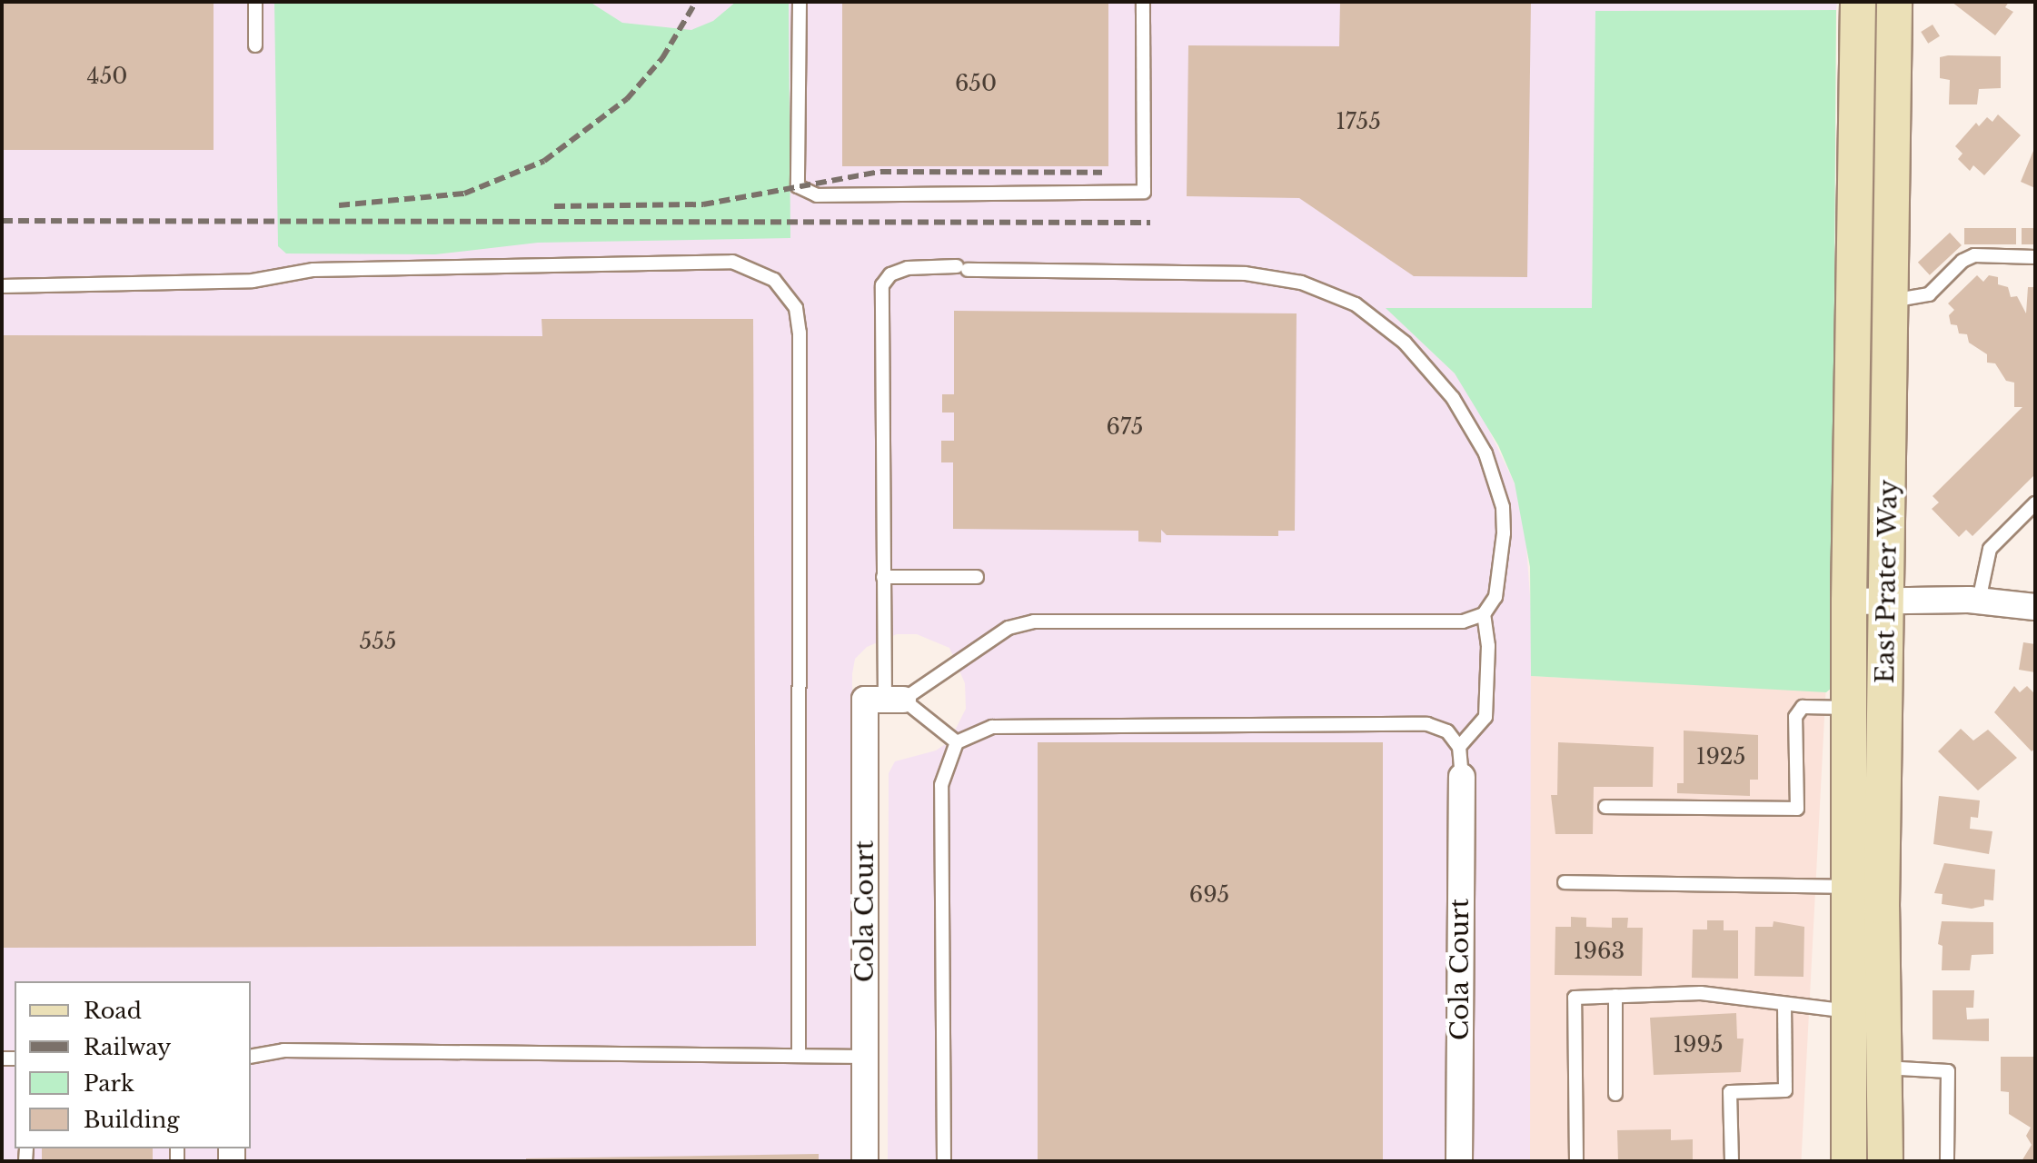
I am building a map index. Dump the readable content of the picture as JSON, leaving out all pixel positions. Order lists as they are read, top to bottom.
{
  "streets": {
    "main road": ["East Prater Way"],
    "street": ["Cola Court"]
  },
  "house_numbers": [
    "450",
    "650",
    "1755",
    "675",
    "555",
    "1925",
    "695",
    "1963",
    "1995"
  ],
  "legend": [
    "Road",
    "Railway",
    "Park",
    "Building"
  ]
}
